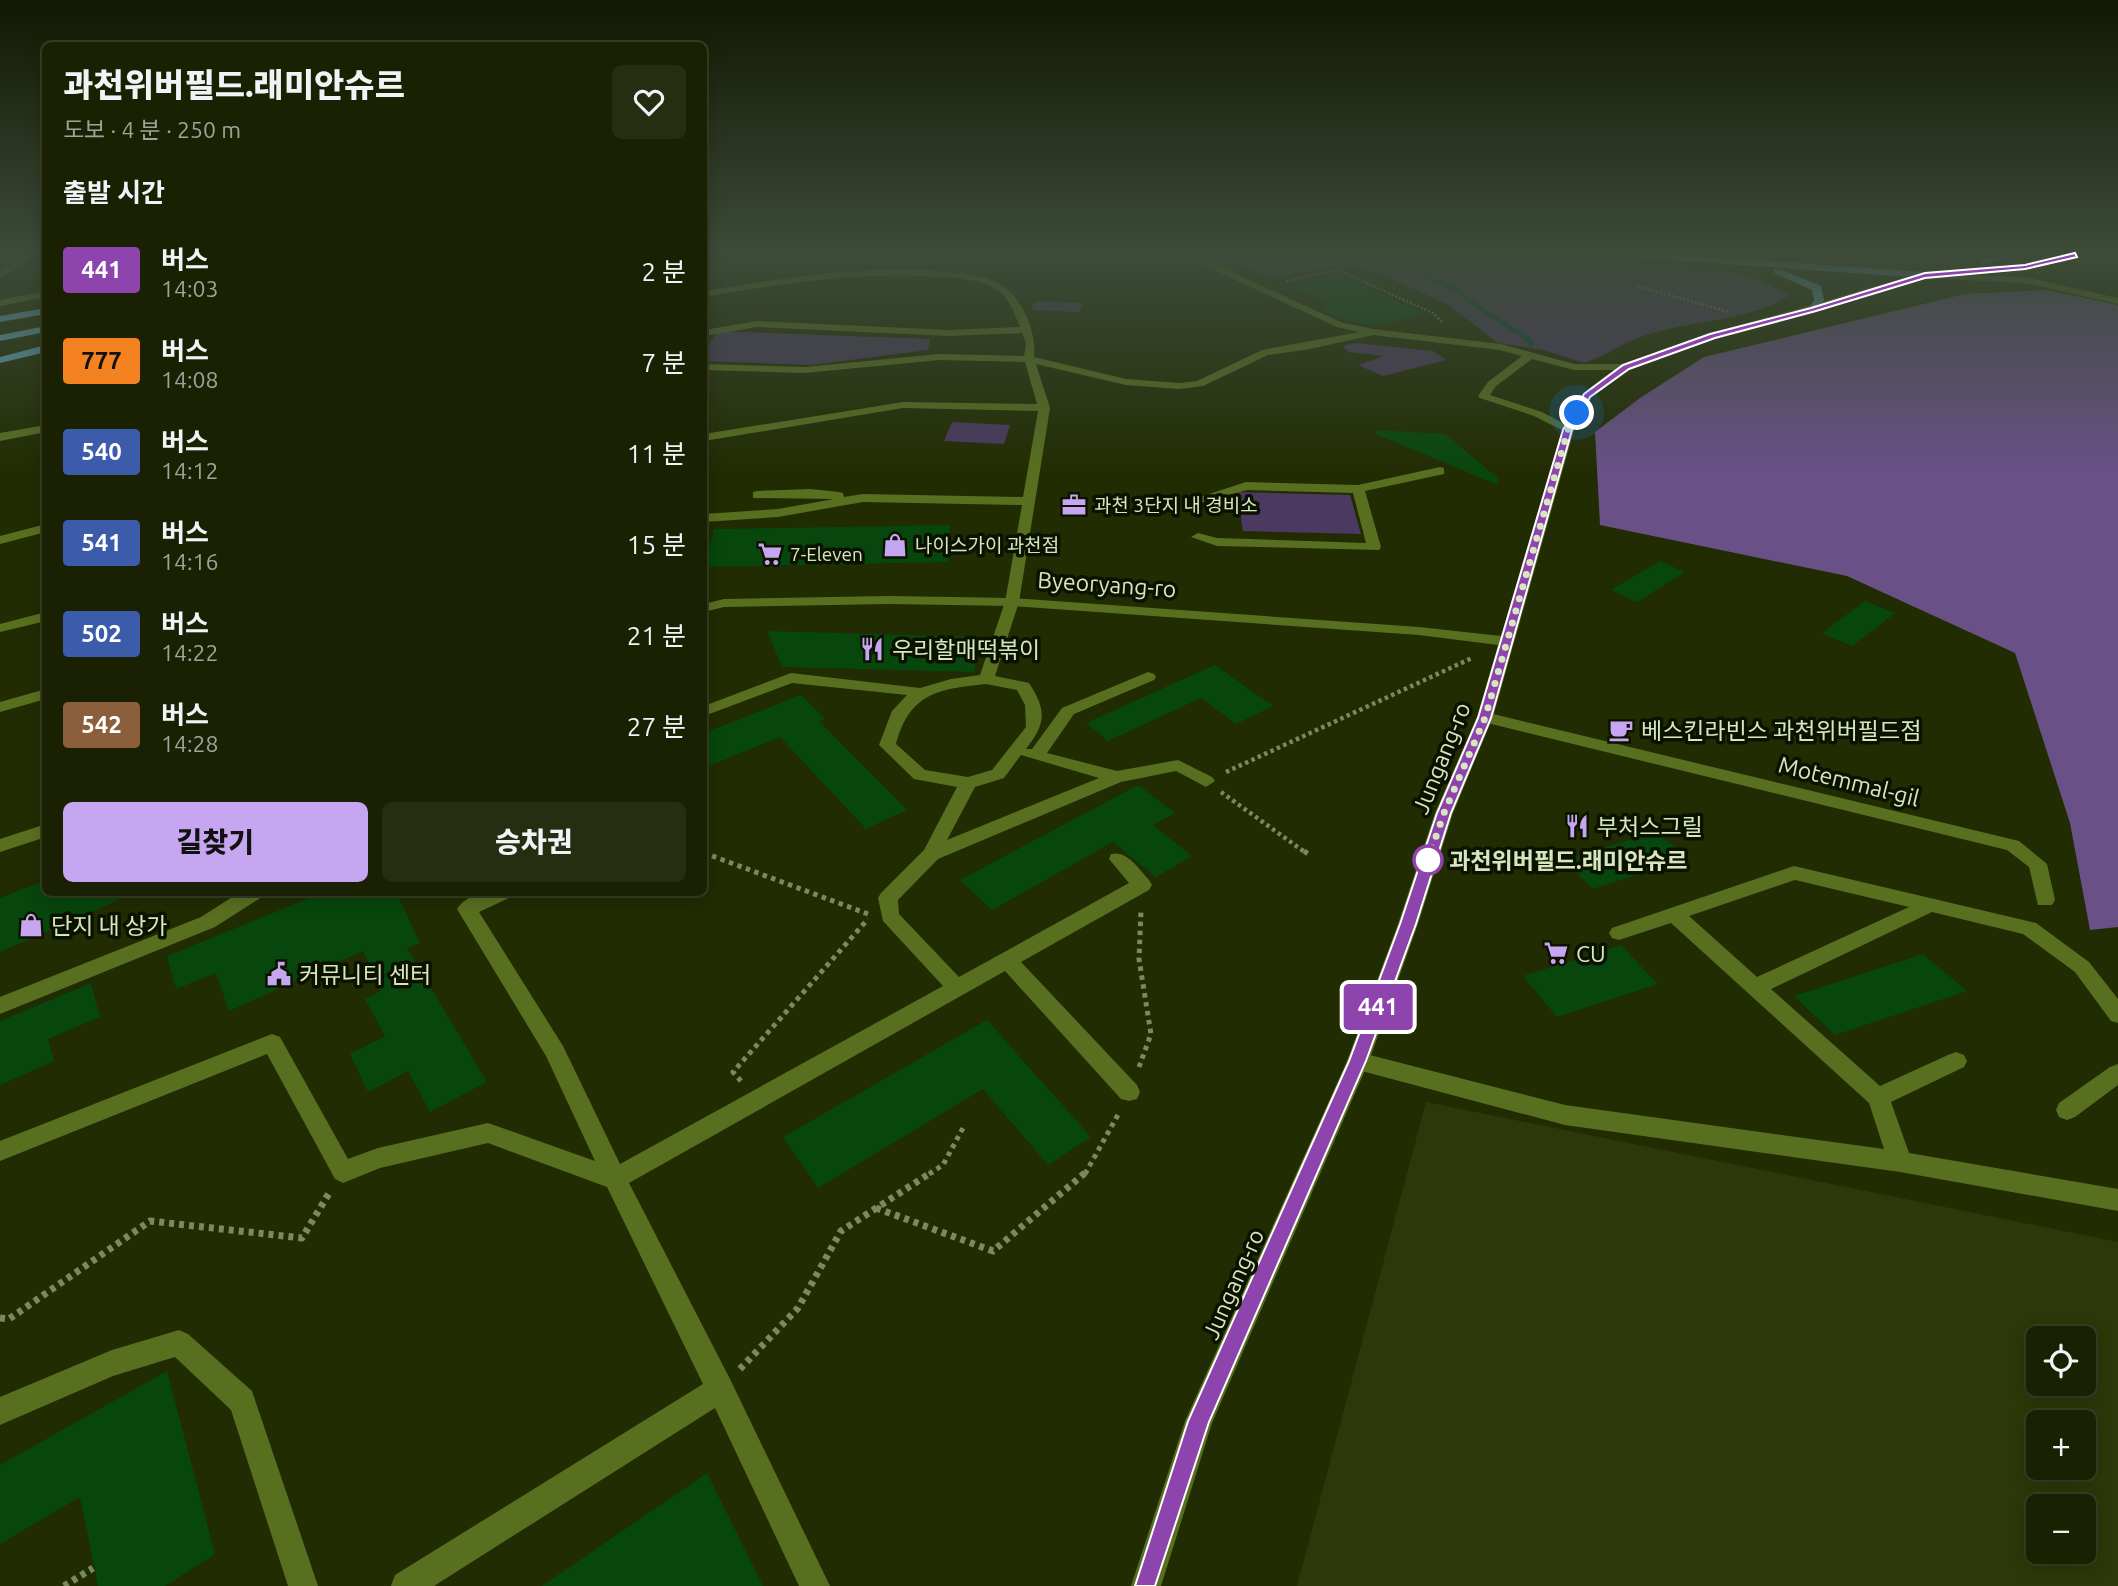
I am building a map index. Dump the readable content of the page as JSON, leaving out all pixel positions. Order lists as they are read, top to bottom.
{
  "streets": {
    "street": ["Byeoryang-ro", "Jungang-ro", "Motemmal-gil"]
  },
  "crossings": [
    ["Byeoryang-ro", "Jungang-ro"],
    ["Jungang-ro", "Motemmal-gil"]
  ],
  "places": {
    "office": ["과천 3단지 내 경비소"],
    "shop": ["나이스가이 과천점", "단지 내 상가"],
    "supermarket": ["7-Eleven", "CU"],
    "restaurant": ["우리할매떡볶이", "부처스그릴"],
    "cafe": ["베스킨라빈스 과천위버필드점"],
    "other": ["과천위버필드.래미안슈르"],
    "public building": ["커뮤니티 센터"]
  },
  "lines": ["bus line 441"],
  "page": {
    "on_map": "441",
    "heading": [
      ["과천위버필드.래미안슈르", "도보 · 4 분 · 250 m"],
      "출발 시간"
    ],
    "list": [
      {
        "mark": "441",
        "name": "버스",
        "note": "14:03",
        "value": "2 분"
      },
      {
        "mark": "777",
        "name": "버스",
        "note": "14:08",
        "value": "7 분"
      },
      {
        "mark": "540",
        "name": "버스",
        "note": "14:12",
        "value": "11 분"
      },
      {
        "mark": "541",
        "name": "버스",
        "note": "14:16",
        "value": "15 분"
      },
      {
        "mark": "502",
        "name": "버스",
        "note": "14:22",
        "value": "21 분"
      },
      {
        "mark": "542",
        "name": "버스",
        "note": "14:28",
        "value": "27 분"
      }
    ],
    "buttons": ["길찾기", "승차권"],
    "map_buttons": ["+", "−"]
  }
}
